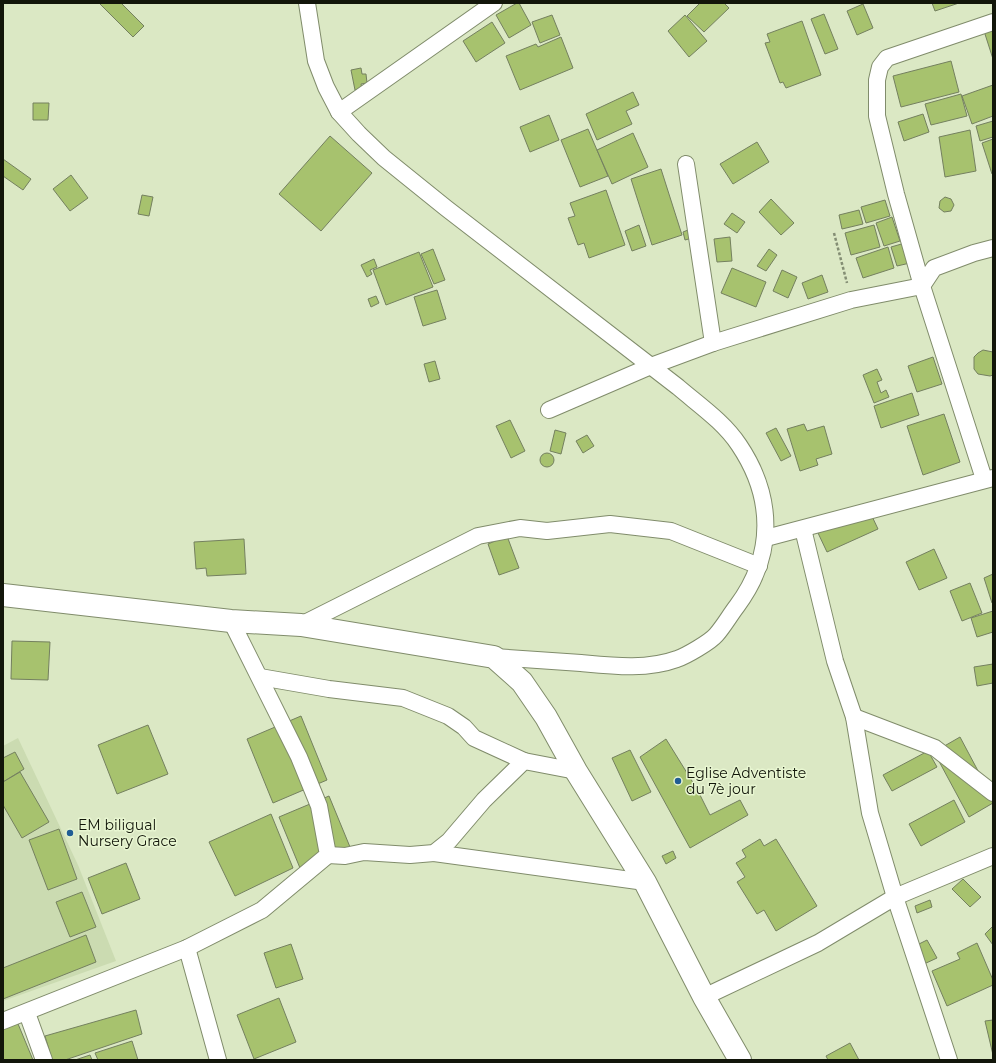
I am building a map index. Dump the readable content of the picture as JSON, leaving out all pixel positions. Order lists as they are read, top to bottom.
{
  "places": ["Eglise Adventiste du 7è jour", "EM biligual Nursery Grace"]
}
